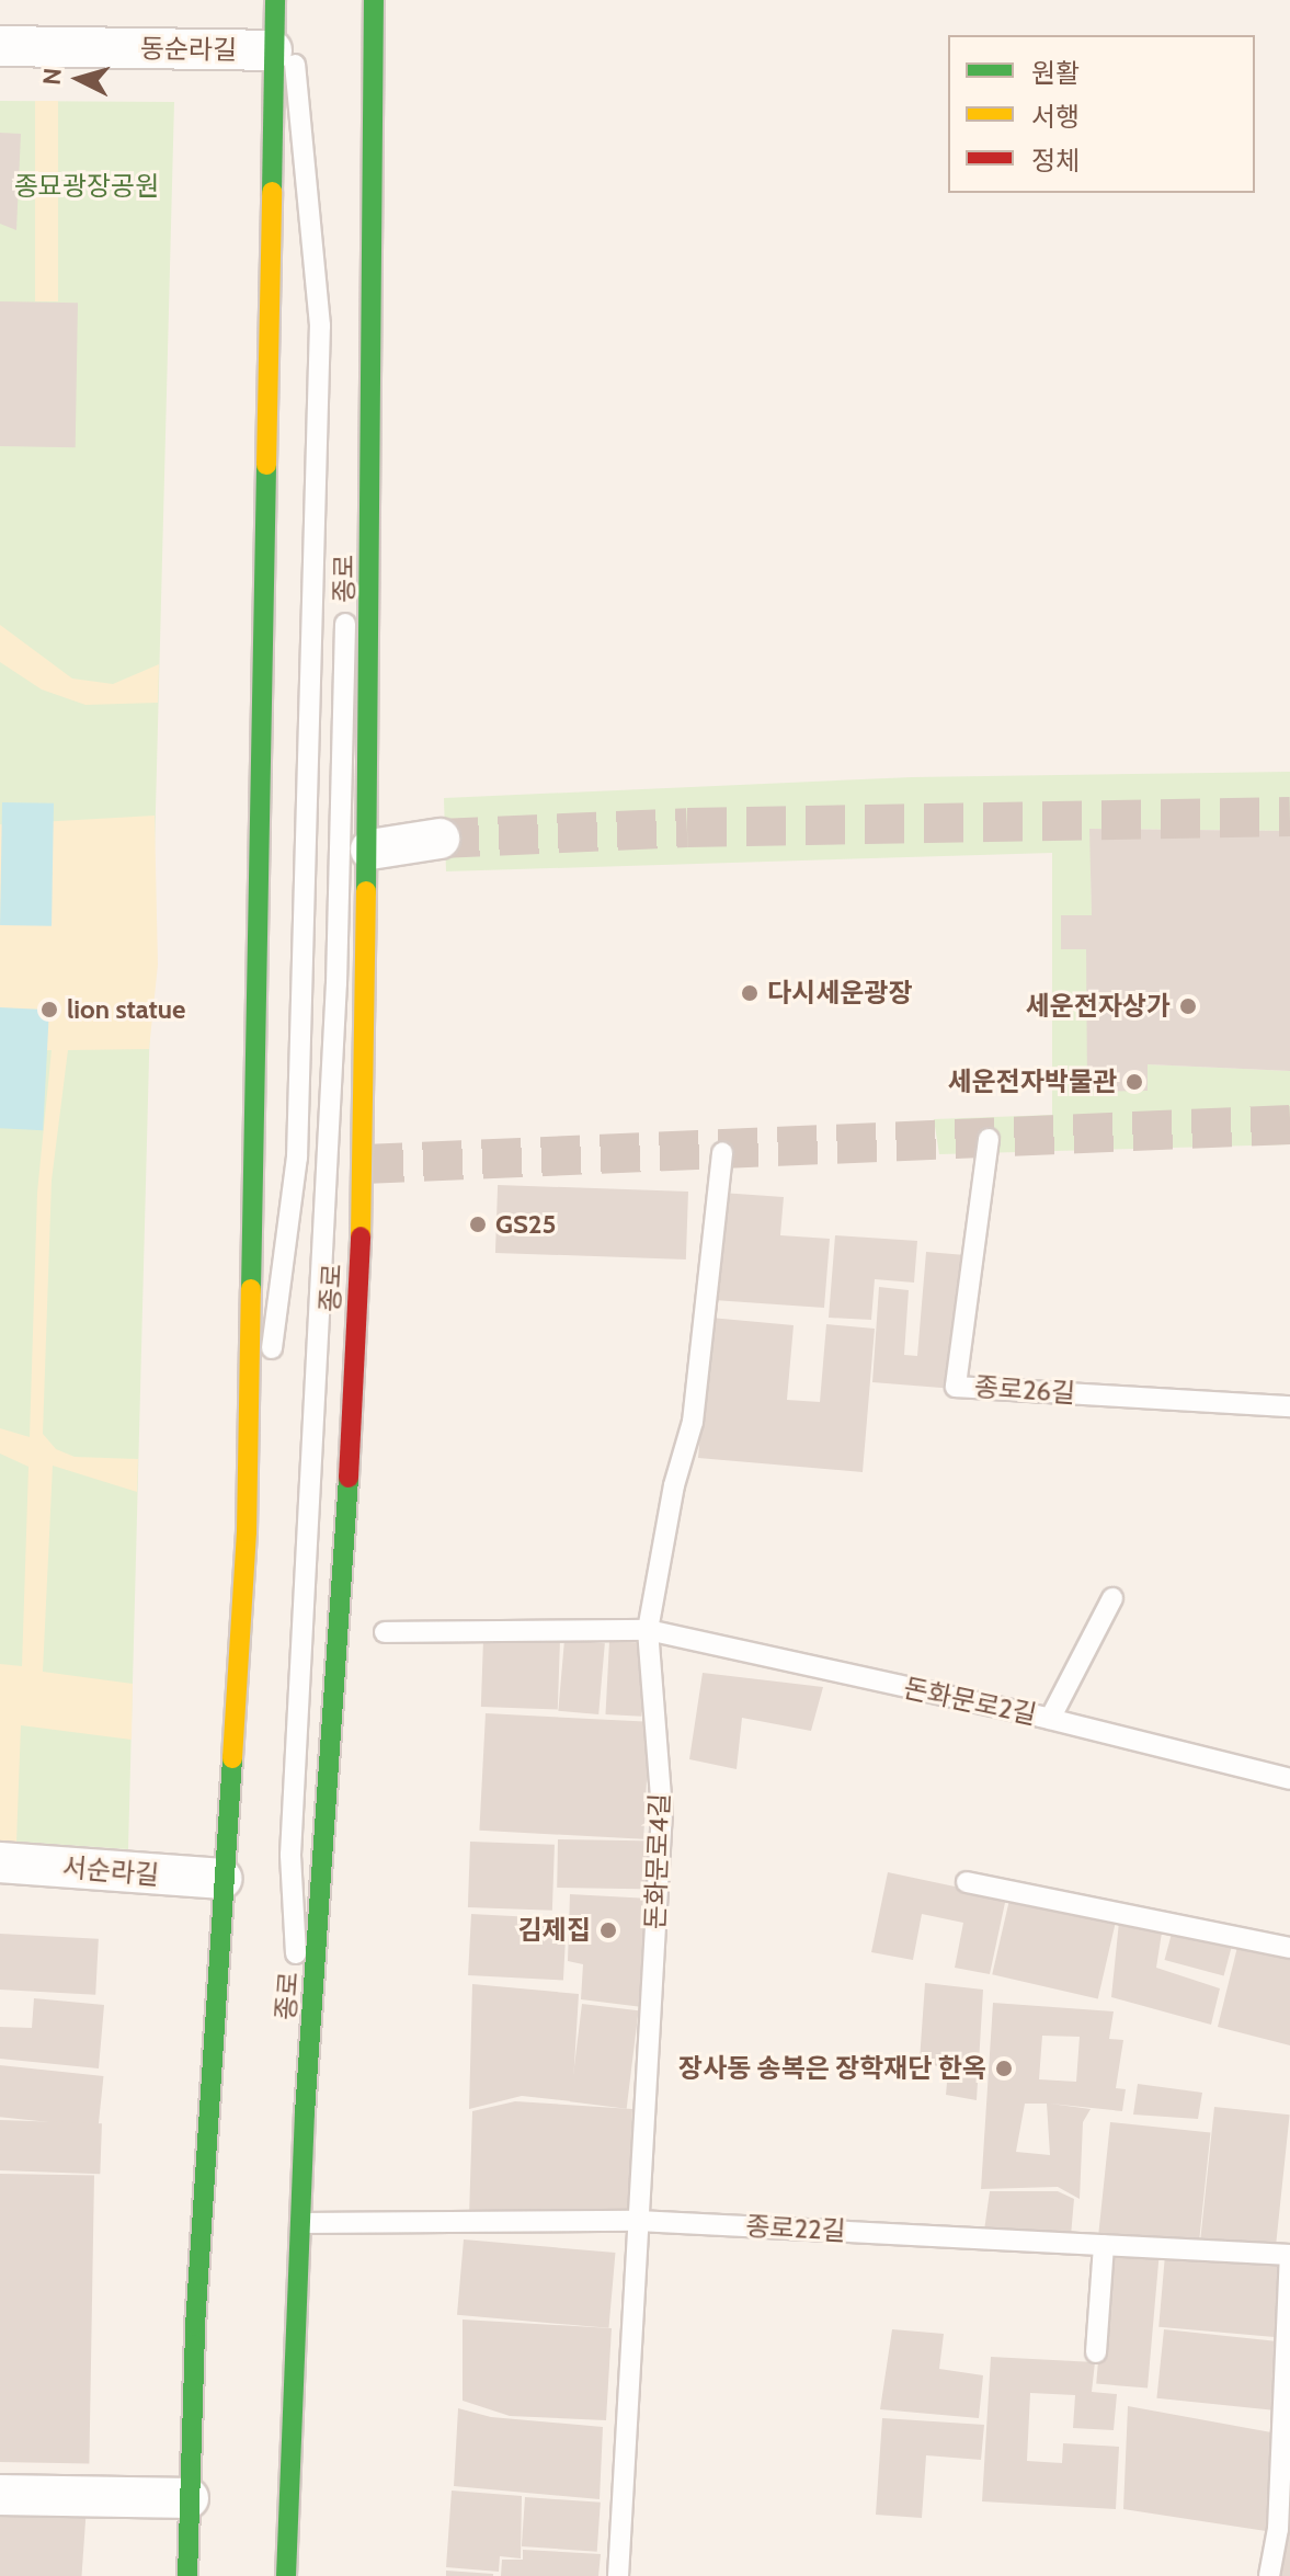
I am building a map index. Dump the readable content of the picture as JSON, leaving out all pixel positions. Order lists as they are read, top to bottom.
{
  "streets": {
    "main road": ["종로"],
    "street": ["동순라길", "서순라길"],
    "lane": [
      "종로26길",
      "돈화문로2길",
      "돈화문로4길",
      "종로22길"
    ]
  },
  "crossings": [
    ["종로", "종로22길"],
    ["돈화문로2길", "돈화문로4길"],
    ["돈화문로4길", "종로22길"]
  ],
  "parks": ["종묘광장공원"],
  "places": [
    "다시세운광장",
    "세운전자상가",
    "lion statue",
    "세운전자박물관",
    "GS25",
    "김제집",
    "장사동 송복은 장학재단 한옥"
  ],
  "legend": ["원활", "서행", "정체"],
  "north": "left"
}
